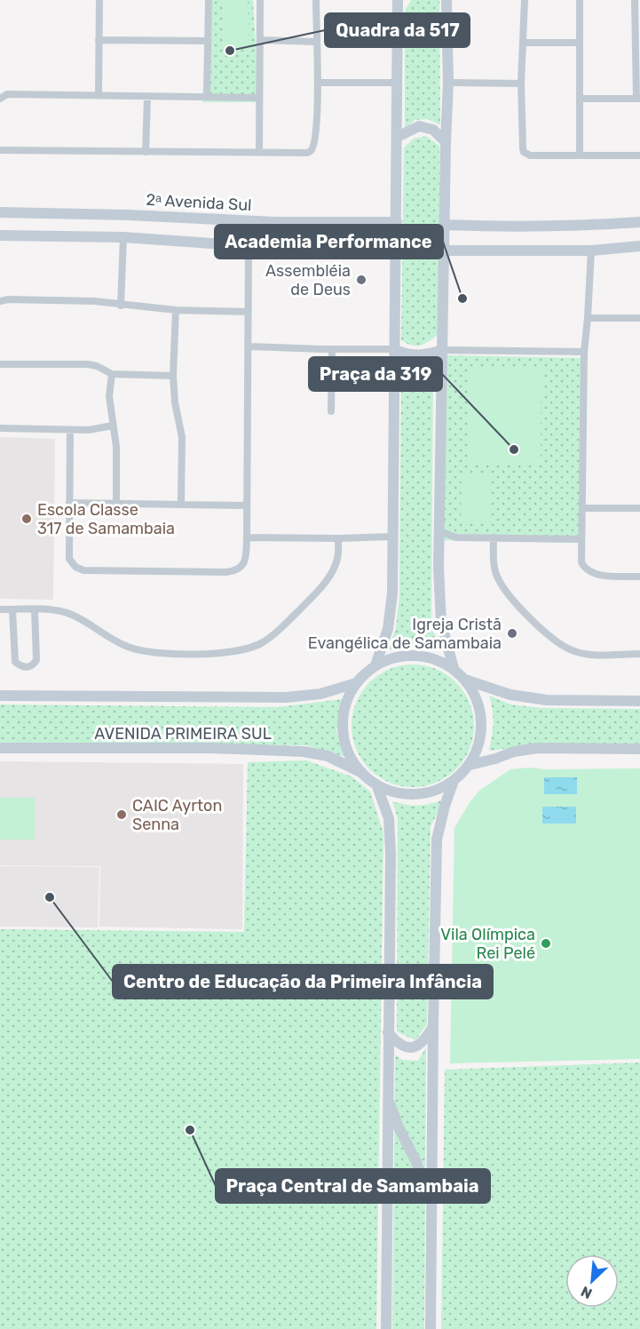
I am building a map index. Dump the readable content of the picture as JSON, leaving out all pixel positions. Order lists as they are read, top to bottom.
{
  "streets": {
    "main road": ["2ᵃ Avenida Sul", "AVENIDA PRIMEIRA SUL"]
  },
  "places": [
    "Quadra da 517",
    "Assembléia de Deus",
    "Academia Performance",
    "Praça da 319",
    "Escola Classe 317 de Samambaia",
    "Igreja Cristã Evangélica de Samambaia",
    "CAIC Ayrton Senna",
    "Centro de Educação da Primeira Infância",
    "Vila Olímpica Rei Pelé",
    "Praça Central de Samambaia"
  ],
  "north": "bottom left"
}
